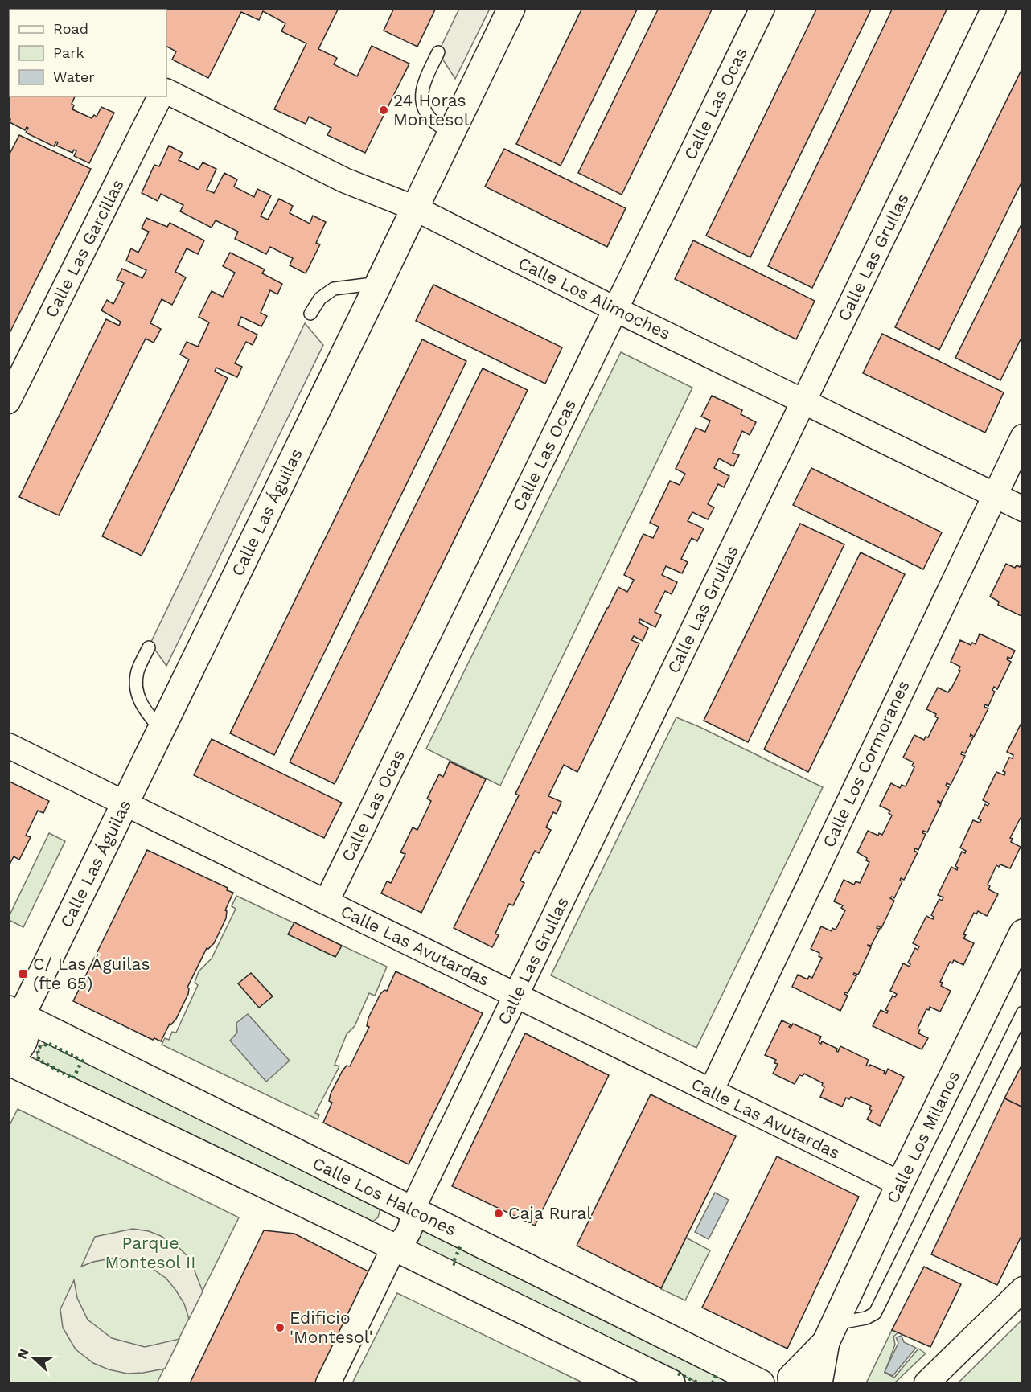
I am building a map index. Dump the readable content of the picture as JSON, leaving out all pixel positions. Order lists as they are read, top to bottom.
{
  "streets": {
    "street": [
      "Calle Las Ocas",
      "Calle Las Garcillas",
      "Calle Las Grullas",
      "Calle Los Alimoches",
      "Calle Las Águilas",
      "Calle Los Cormoranes",
      "Calle Las Avutardas",
      "Calle Los Milanos",
      "Calle Los Halcones"
    ]
  },
  "crossings": [
    ["Calle Las Ocas", "Calle Los Alimoches"],
    ["Calle Las Ocas", "Calle Las Avutardas"],
    ["Calle Las Grullas", "Calle Los Alimoches"],
    ["Calle Las Grullas", "Calle Las Avutardas"],
    ["Calle Las Grullas", "Calle Los Halcones"],
    ["Calle Los Alimoches", "Calle Las Águilas"],
    ["Calle Los Alimoches", "Calle Los Cormoranes"],
    ["Calle Las Águilas", "Calle Las Avutardas"],
    ["Calle Las Águilas", "Calle Los Halcones"],
    ["Calle Los Cormoranes", "Calle Las Avutardas"],
    ["Calle Las Avutardas", "Calle Los Milanos"]
  ],
  "parks": ["Parque Montesol II"],
  "places": {
    "other": ["24 Horas Montesol", "Caja Rural", "Edificio 'Montesol'"],
    "transit": ["C/ Las Águilas (fte 65)"]
  },
  "legend": ["Road", "Park", "Water"],
  "north": "left"
}
